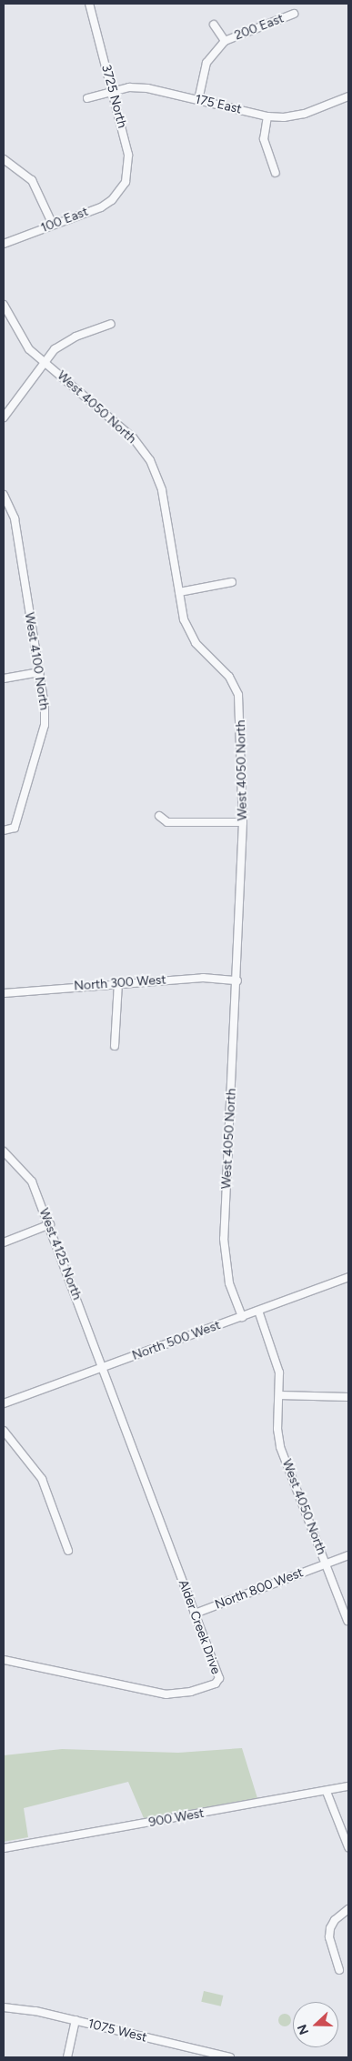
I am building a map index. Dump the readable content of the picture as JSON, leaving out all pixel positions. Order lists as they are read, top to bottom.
{
  "streets": {
    "street": [
      "200 East",
      "3725 North",
      "175 East",
      "100 East",
      "West 4050 North",
      "West 4100 North",
      "North 300 West",
      "West 4125 North",
      "North 500 West",
      "North 800 West",
      "Alder Creek Drive",
      "900 West",
      "1075 West"
    ]
  },
  "crossings": [
    ["3725 North", "175 East"],
    ["3725 North", "100 East"],
    ["West 4050 North", "North 300 West"],
    ["West 4050 North", "North 500 West"],
    ["West 4050 North", "North 800 West"],
    ["West 4125 North", "North 500 West"],
    ["West 4125 North", "Alder Creek Drive"],
    ["North 500 West", "Alder Creek Drive"],
    ["North 800 West", "Alder Creek Drive"]
  ],
  "north": "left"
}
